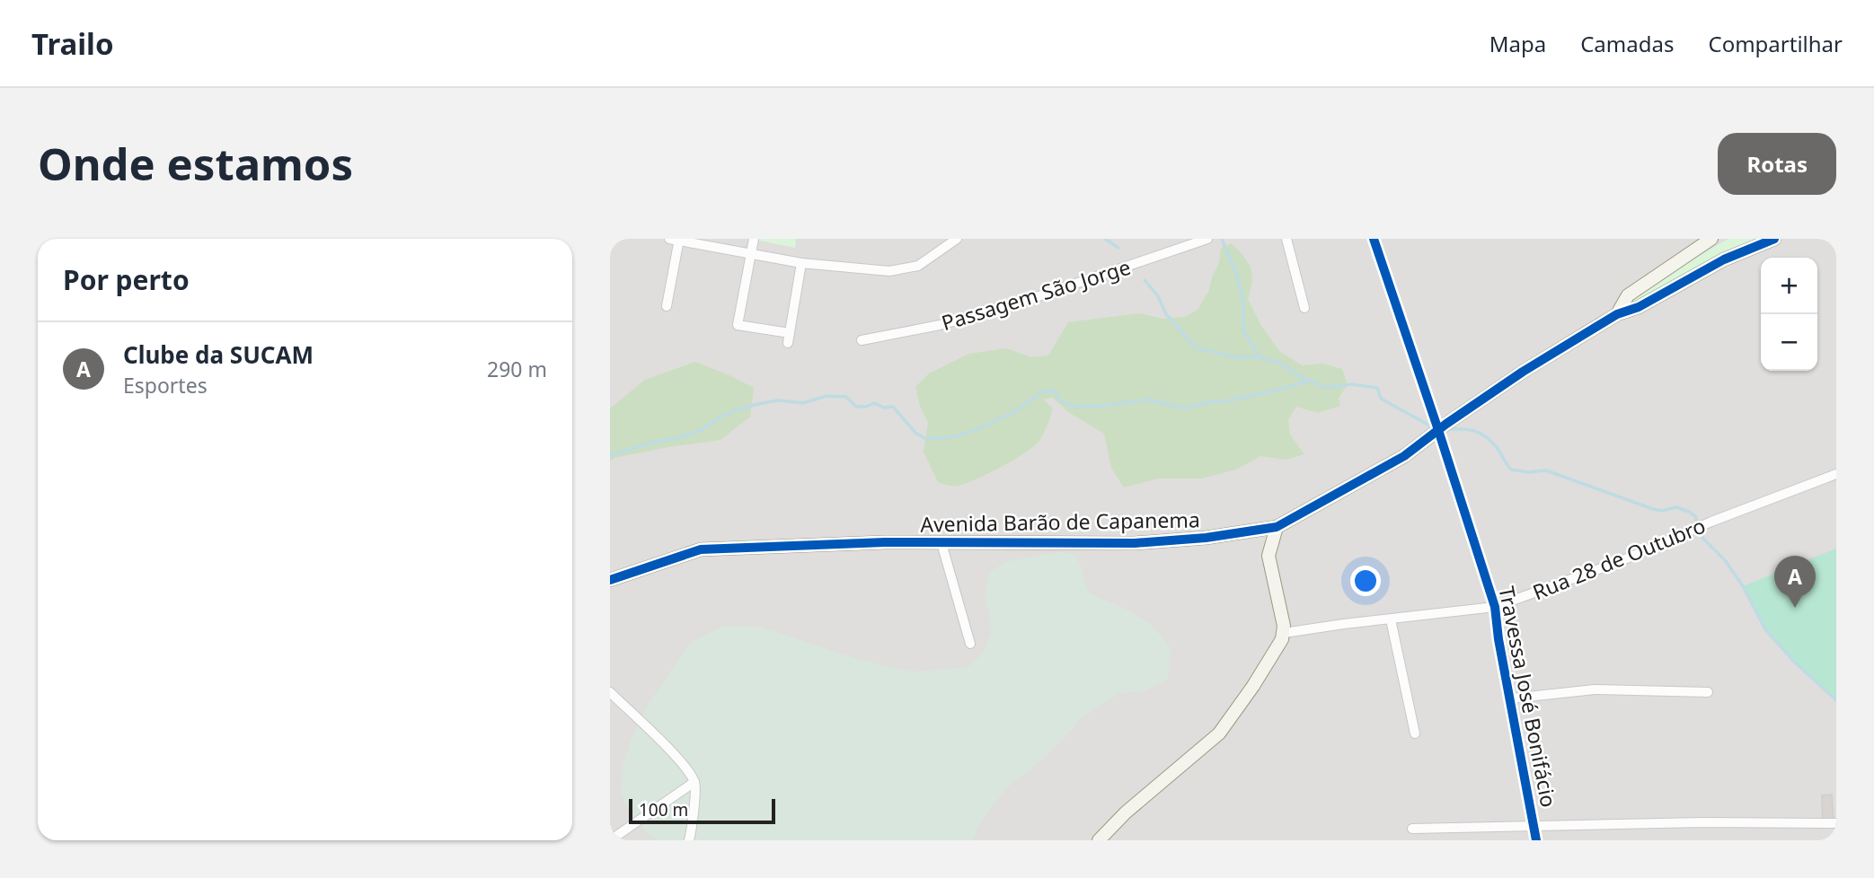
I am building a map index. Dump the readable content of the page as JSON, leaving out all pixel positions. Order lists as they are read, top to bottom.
{
  "streets": {
    "street": [
      "Passagem São Jorge",
      "Avenida Barão de Capanema",
      "Rua 28 de Outubro",
      "Travessa José Bonifácio"
    ]
  },
  "crossings": [
    ["Avenida Barão de Capanema", "Travessa José Bonifácio"],
    ["Rua 28 de Outubro", "Travessa José Bonifácio"]
  ],
  "scale_bar": "100 m",
  "page": {
    "header": "Trailo",
    "nav": ["Mapa", "Camadas", "Compartilhar"],
    "buttons": "Rotas",
    "title": "Onde estamos",
    "heading": "Por perto",
    "map_buttons": ["+", "−"],
    "list": [
      {
        "mark": "A",
        "name": "Clube da SUCAM",
        "note": "Esportes",
        "value": "290 m"
      }
    ],
    "pins": "A",
    "scale": "100 m"
  }
}
